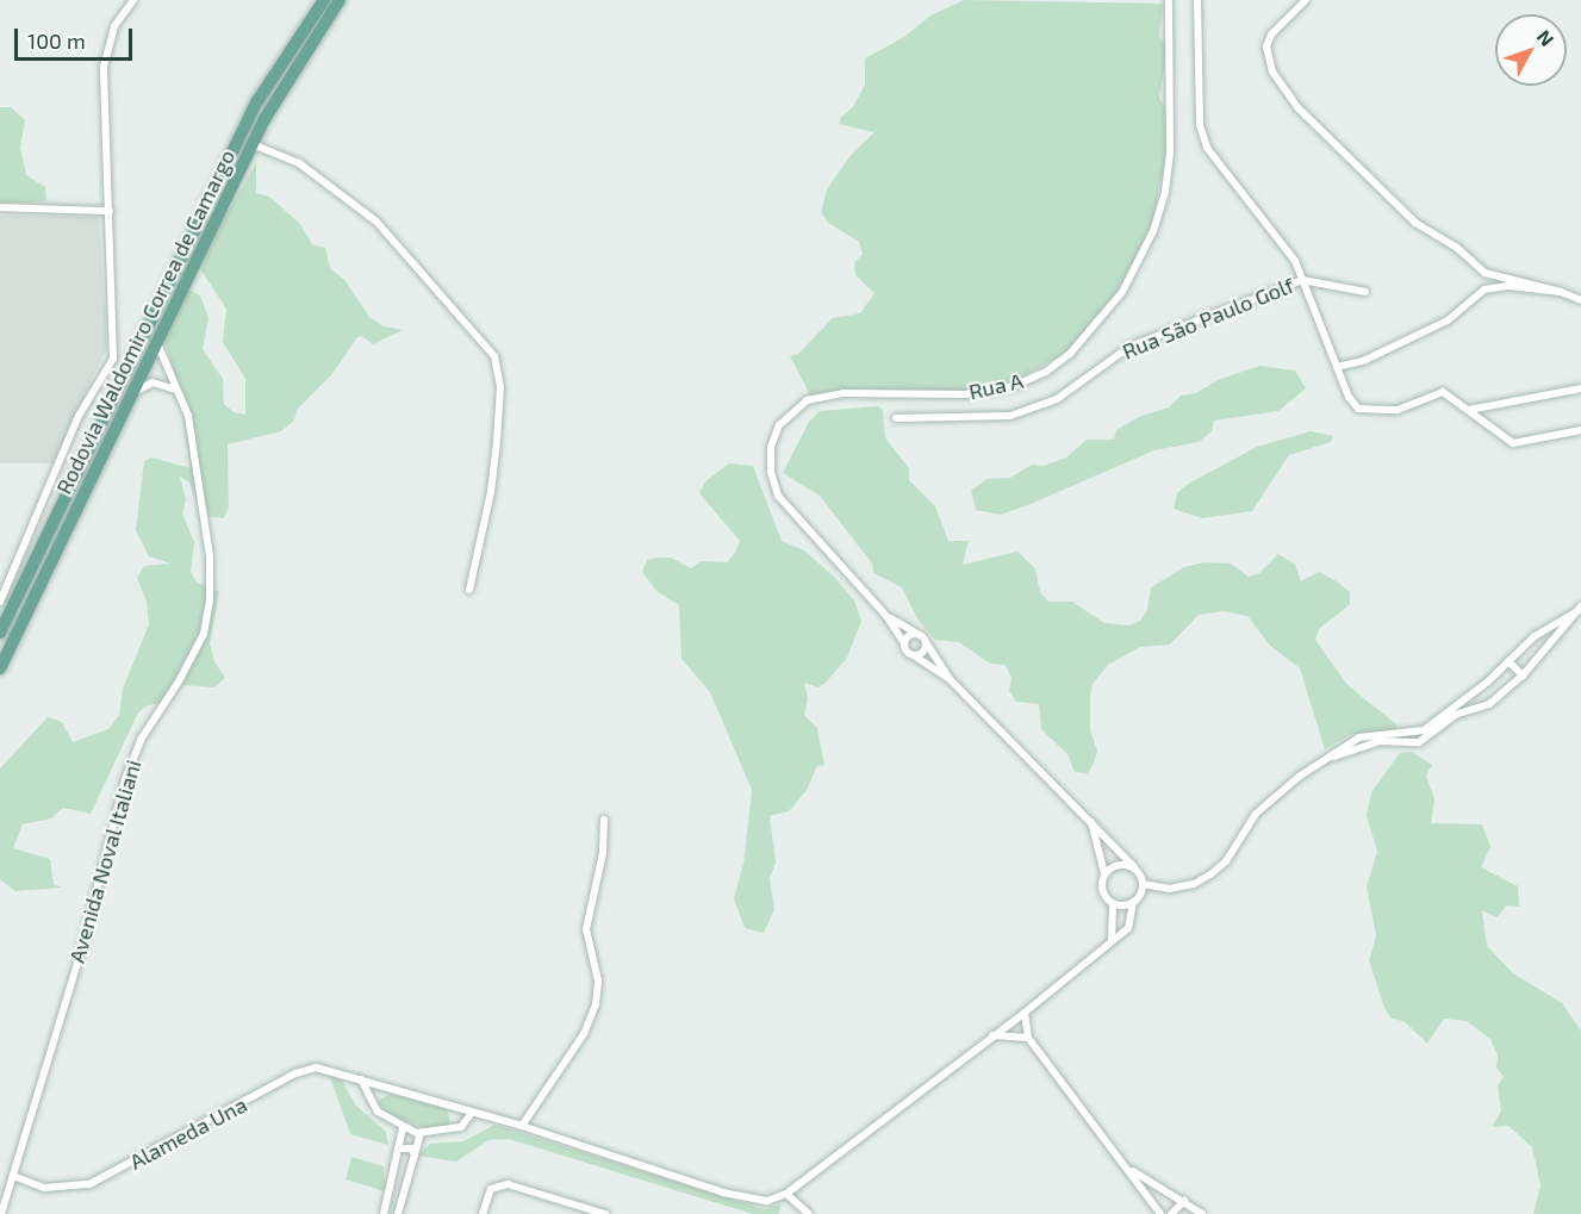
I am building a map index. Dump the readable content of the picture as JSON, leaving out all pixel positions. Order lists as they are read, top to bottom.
{
  "streets": {
    "main road": ["Rodovia Waldomiro Correa de Camargo"],
    "street": [
      "Rua São Paulo Golf",
      "Rua A",
      "Avenida Noval Italiani",
      "Alameda Una"
    ]
  },
  "crossings": [
    ["Rodovia Waldomiro Correa de Camargo", "Avenida Noval Italiani"],
    ["Avenida Noval Italiani", "Alameda Una"]
  ],
  "scale_bar": "100 m",
  "north": "top right"
}
